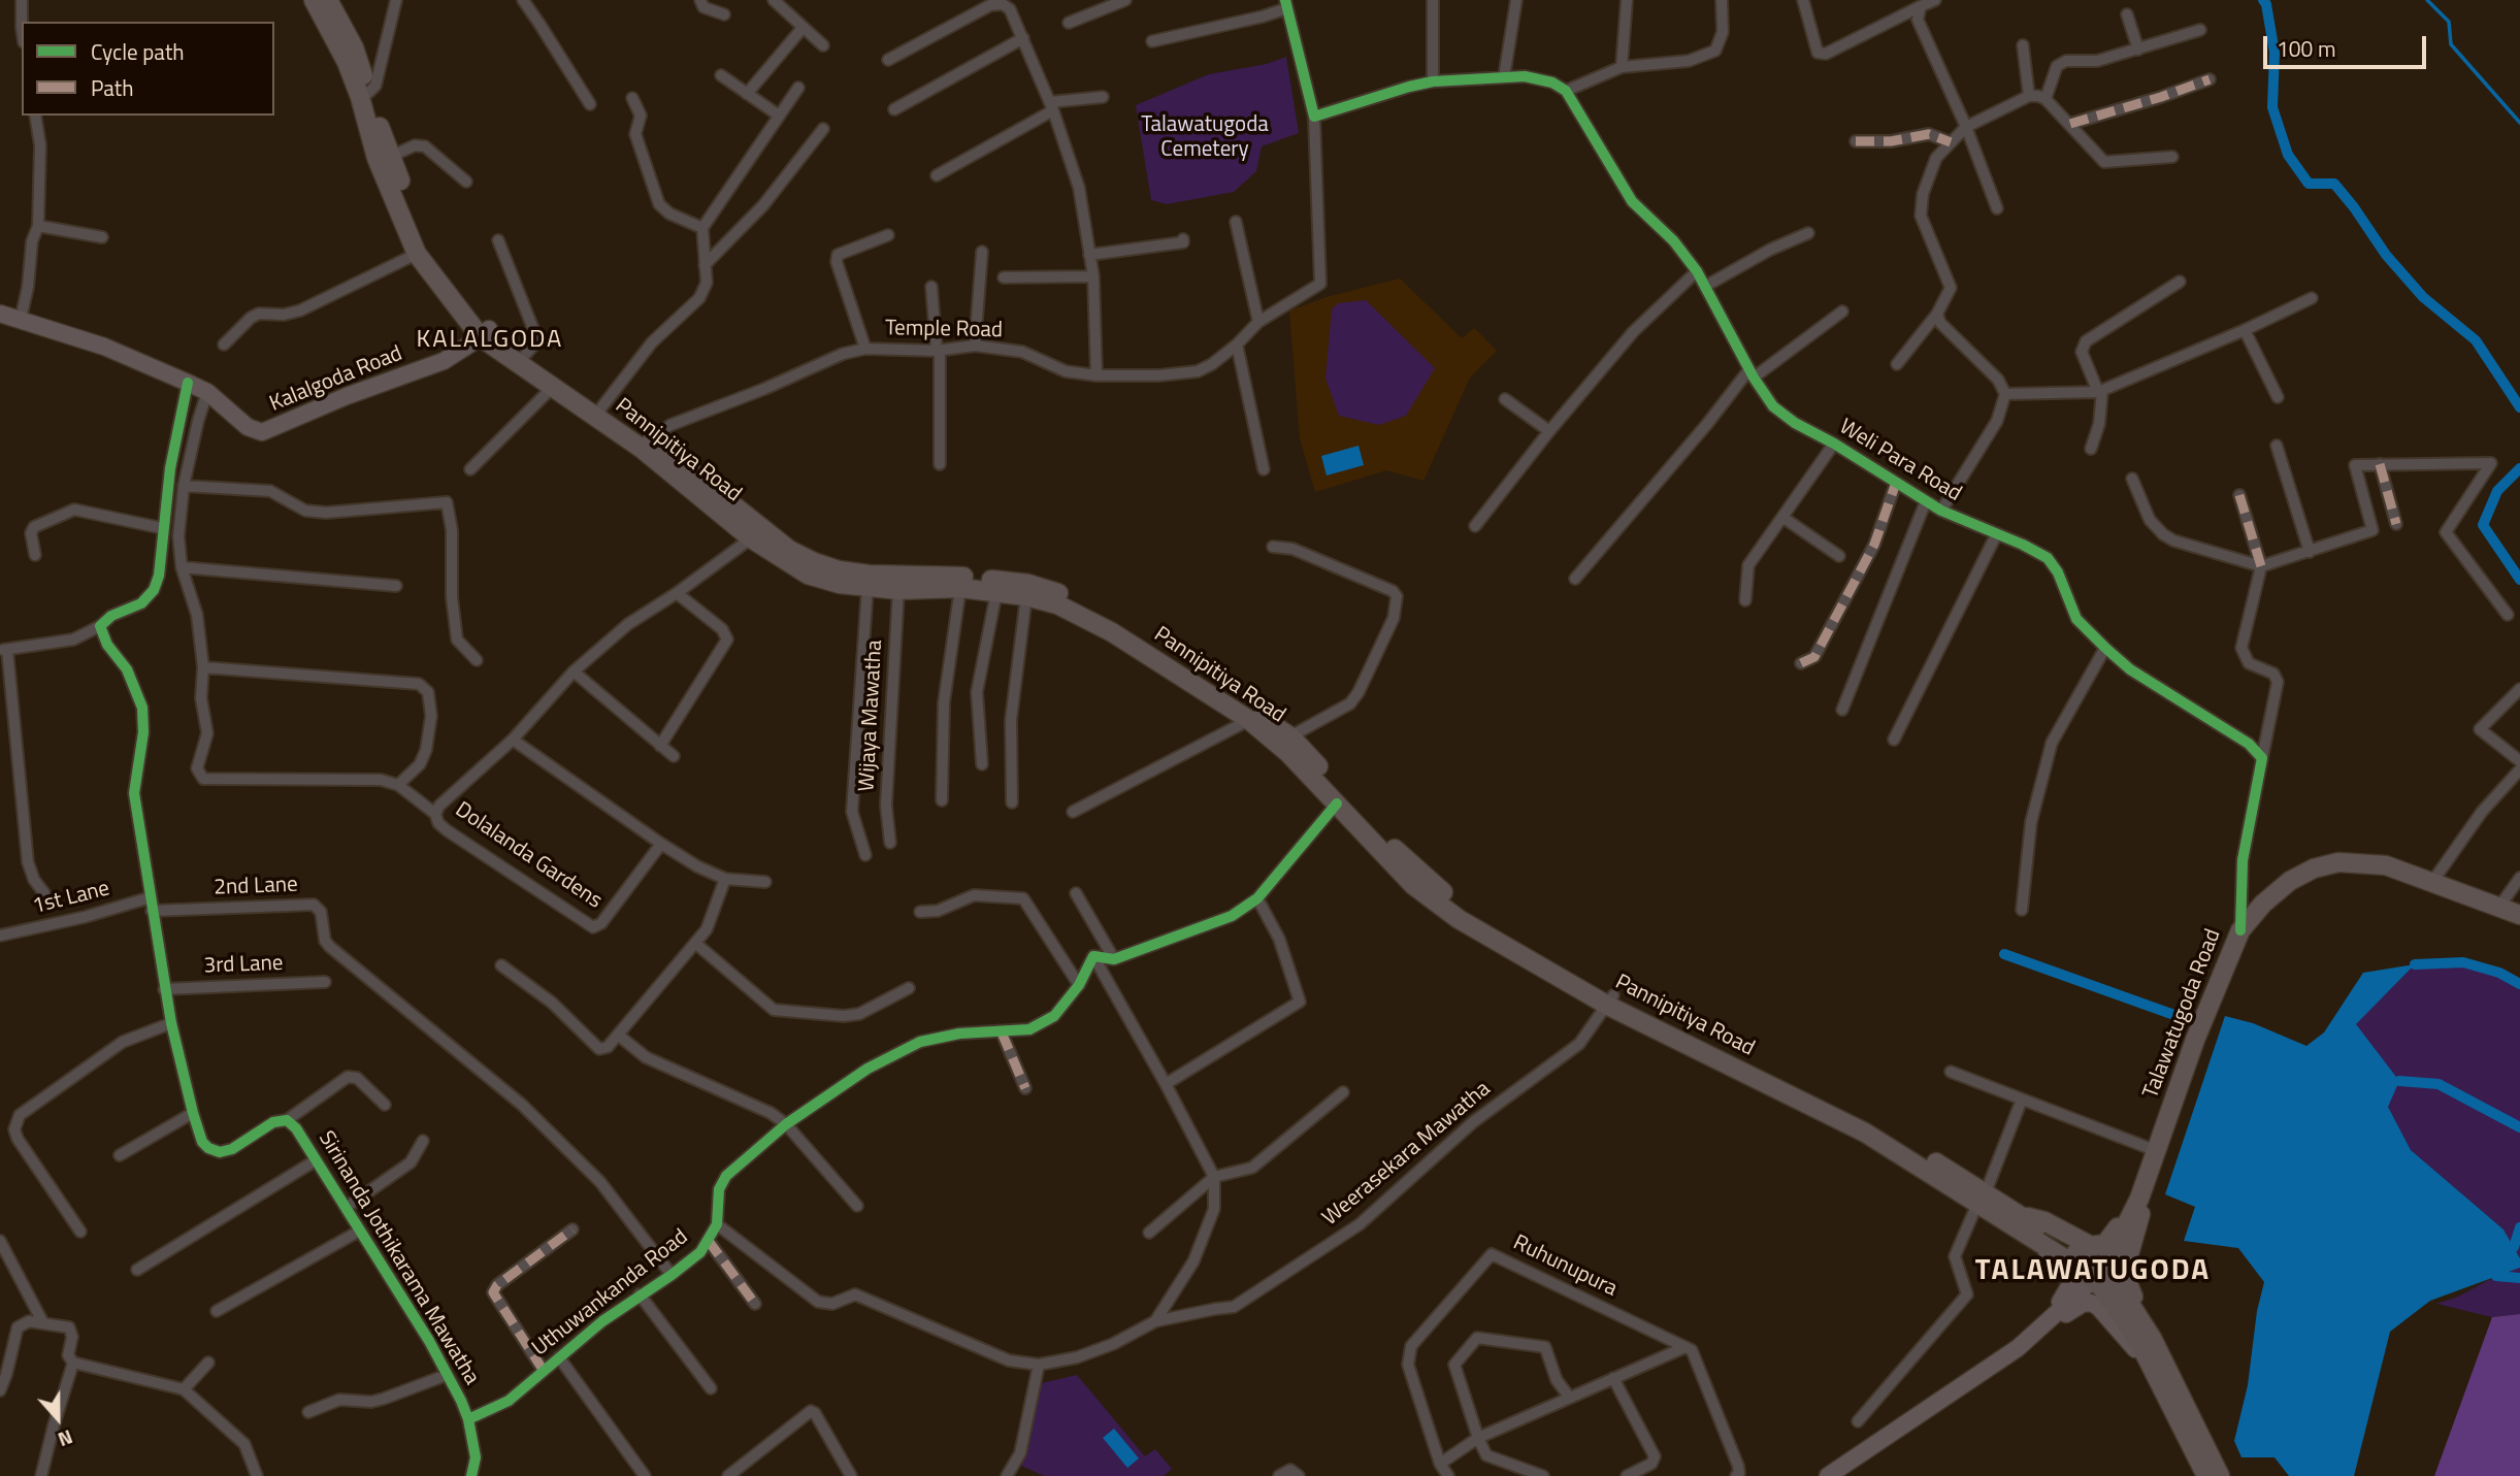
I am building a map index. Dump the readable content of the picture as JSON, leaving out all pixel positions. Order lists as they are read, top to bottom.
{
  "streets": {
    "main road": ["Kalalgoda Road", "Pannipitiya Road", "Talawatugoda Road"],
    "street": [
      "Temple Road",
      "Weli Para Road",
      "Wijaya Mawatha",
      "Dolalanda Gardens",
      "2nd Lane",
      "1st Lane",
      "3rd Lane",
      "Weerasekara Mawatha",
      "Sirinanda Jothikarama Mawatha",
      "Ruhunupura",
      "Uthuwankanda Road"
    ]
  },
  "crossings": [
    ["Temple Road", "Pannipitiya Road"],
    ["Kalalgoda Road", "Pannipitiya Road"],
    ["Pannipitiya Road", "Wijaya Mawatha"],
    ["Pannipitiya Road", "Dolalanda Gardens"],
    ["Pannipitiya Road", "Talawatugoda Road"],
    ["Pannipitiya Road", "Weerasekara Mawatha"],
    ["2nd Lane", "Uthuwankanda Road"],
    ["Weerasekara Mawatha", "Uthuwankanda Road"],
    ["Sirinanda Jothikarama Mawatha", "Uthuwankanda Road"]
  ],
  "districts": ["KALALGODA", "TALAWATUGODA"],
  "parks": ["Talawatugoda Cemetery"],
  "legend": ["Cycle path", "Path"],
  "scale_bar": "100 m",
  "north": "bottom"
}
